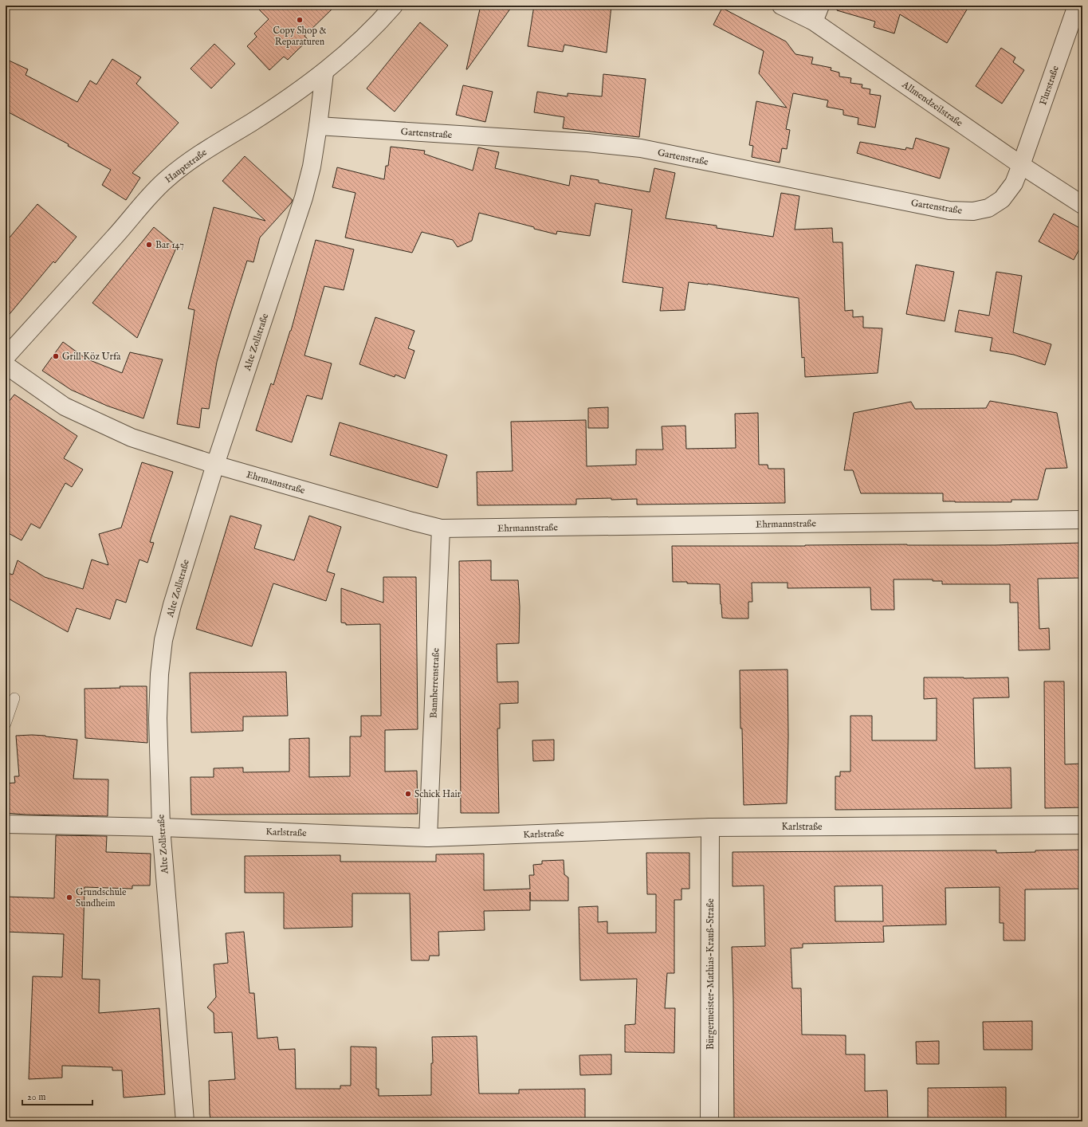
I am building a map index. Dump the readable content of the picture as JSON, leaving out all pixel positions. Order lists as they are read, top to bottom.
{
  "streets": {
    "street": [
      "Flurstraße",
      "Allmendzeilstraße",
      "Gartenstraße",
      "Hauptstraße",
      "Alte Zollstraße",
      "Ehrmannstraße",
      "Bannherrenstraße",
      "Karlstraße",
      "Bürgermeister-Mathias-Krauß-Straße"
    ]
  },
  "crossings": [
    ["Flurstraße", "Allmendzeilstraße"],
    ["Flurstraße", "Gartenstraße"],
    ["Allmendzeilstraße", "Gartenstraße"],
    ["Gartenstraße", "Alte Zollstraße"],
    ["Hauptstraße", "Alte Zollstraße"],
    ["Alte Zollstraße", "Ehrmannstraße"],
    ["Alte Zollstraße", "Karlstraße"],
    ["Ehrmannstraße", "Bannherrenstraße"],
    ["Bannherrenstraße", "Karlstraße"],
    ["Karlstraße", "Bürgermeister-Mathias-Krauß-Straße"]
  ],
  "places": [
    "Copy Shop & Reparaturen",
    "Bar 147",
    "Grill Köz Urfa",
    "Schick Hair",
    "Grundschule Sundheim"
  ],
  "scale_bar": "20 m"
}
